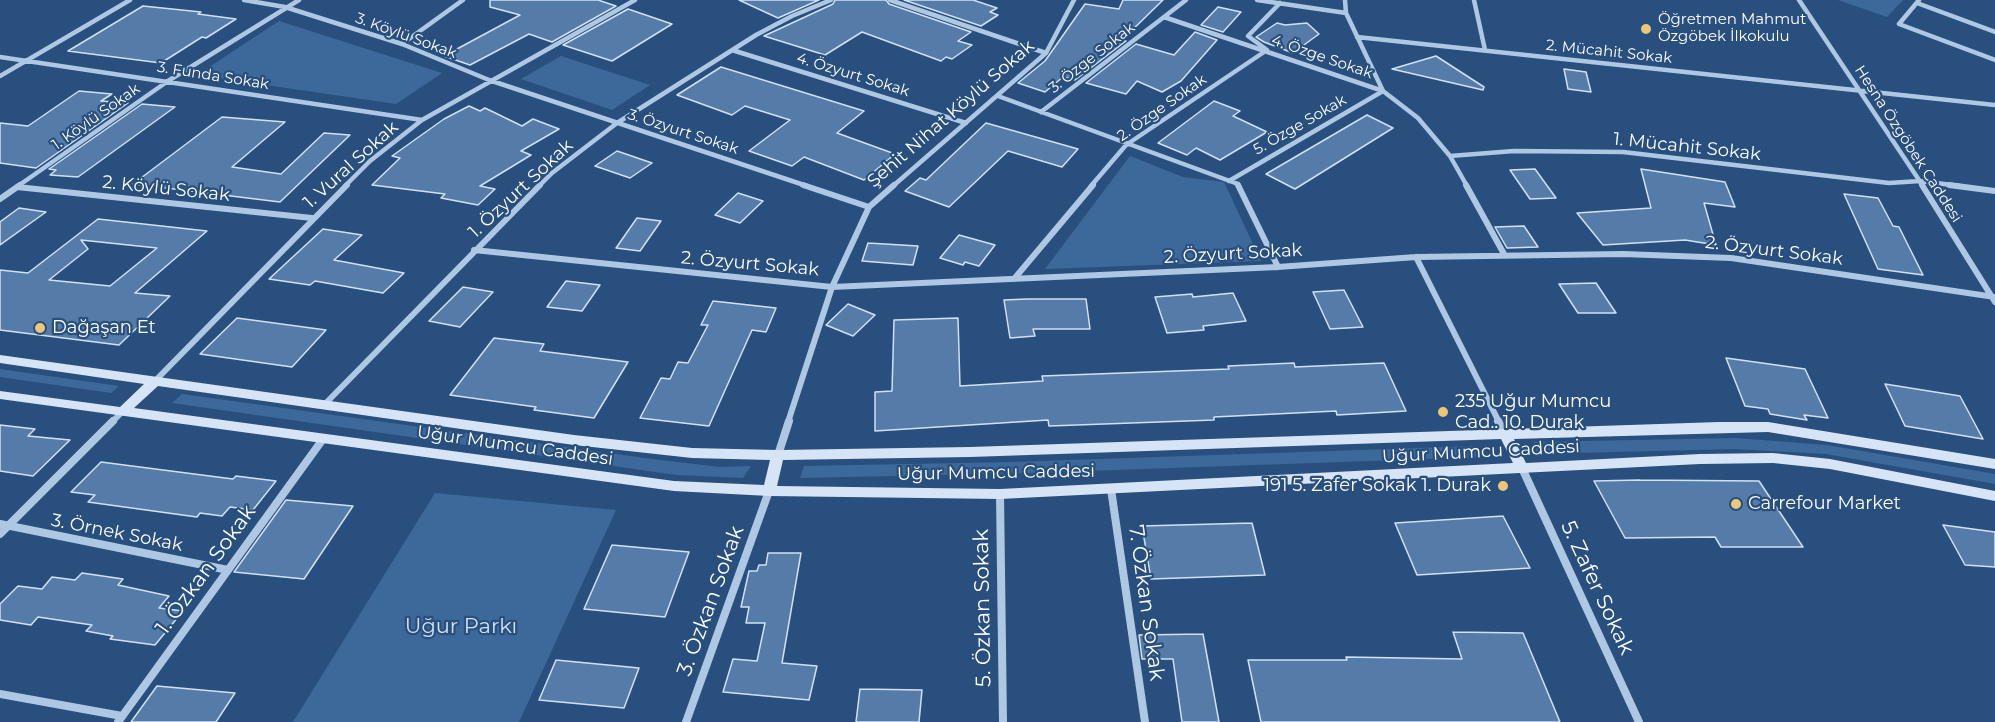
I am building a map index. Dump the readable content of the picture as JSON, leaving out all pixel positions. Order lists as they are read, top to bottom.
{
  "streets": {
    "street": [
      "3. Köylü Sokak",
      "2. Mücahit Sokak",
      "4. Özge Sokak",
      "3. Özge Sokak",
      "4. Özyurt Sokak",
      "3. Funda Sokak",
      "2. Özge Sokak",
      "Şehit Nihat Köylü Sokak",
      "1. Köylü Sokak",
      "5. Özge Sokak",
      "3. Özyurt Sokak",
      "Hesna Özgöbek Caddesi",
      "1. Mücahit Sokak",
      "1. Vural Sokak",
      "2. Köylü Sokak",
      "1. Özyurt Sokak",
      "2. Özyurt Sokak",
      "Uğur Mumcu Caddesi",
      "3. Örnek Sokak",
      "1. Özkan Sokak",
      "5. Zafer Sokak",
      "3. Özkan Sokak",
      "7. Özkan Sokak",
      "5. Özkan Sokak"
    ]
  },
  "crossings": [
    ["3. Köylü Sokak", "1. Köylü Sokak"],
    ["3. Köylü Sokak", "3. Özyurt Sokak"],
    ["3. Köylü Sokak", "1. Vural Sokak"],
    ["2. Mücahit Sokak", "Hesna Özgöbek Caddesi"],
    ["4. Özge Sokak", "3. Özge Sokak"],
    ["4. Özge Sokak", "2. Özge Sokak"],
    ["4. Özge Sokak", "5. Özge Sokak"],
    ["4. Özge Sokak", "1. Mücahit Sokak"],
    ["4. Özge Sokak", "2. Özyurt Sokak"],
    ["4. Özyurt Sokak", "Şehit Nihat Köylü Sokak"],
    ["4. Özyurt Sokak", "1. Özyurt Sokak"],
    ["3. Funda Sokak", "1. Köylü Sokak"],
    ["3. Funda Sokak", "1. Vural Sokak"],
    ["2. Özge Sokak", "2. Özyurt Sokak"],
    ["Şehit Nihat Köylü Sokak", "3. Özyurt Sokak"],
    ["Şehit Nihat Köylü Sokak", "2. Özyurt Sokak"],
    ["Şehit Nihat Köylü Sokak", "Uğur Mumcu Caddesi"],
    ["1. Köylü Sokak", "2. Köylü Sokak"],
    ["3. Özyurt Sokak", "1. Vural Sokak"],
    ["3. Özyurt Sokak", "1. Özyurt Sokak"],
    ["Hesna Özgöbek Caddesi", "1. Mücahit Sokak"],
    ["Hesna Özgöbek Caddesi", "2. Özyurt Sokak"],
    ["1. Vural Sokak", "2. Köylü Sokak"],
    ["1. Vural Sokak", "Uğur Mumcu Caddesi"],
    ["1. Özyurt Sokak", "2. Özyurt Sokak"],
    ["1. Özyurt Sokak", "Uğur Mumcu Caddesi"],
    ["Uğur Mumcu Caddesi", "1. Özkan Sokak"],
    ["Uğur Mumcu Caddesi", "5. Zafer Sokak"],
    ["Uğur Mumcu Caddesi", "3. Özkan Sokak"],
    ["Uğur Mumcu Caddesi", "7. Özkan Sokak"],
    ["Uğur Mumcu Caddesi", "5. Özkan Sokak"],
    ["3. Örnek Sokak", "1. Özkan Sokak"]
  ],
  "parks": ["Uğur Parkı"],
  "places": [
    "Öğretmen Mahmut Özgöbek İlkokulu",
    "Dağaşan Et",
    "235 Uğur Mumcu Cad.. 10. Durak",
    "191 5. Zafer Sokak 1. Durak",
    "Carrefour Market"
  ]
}
